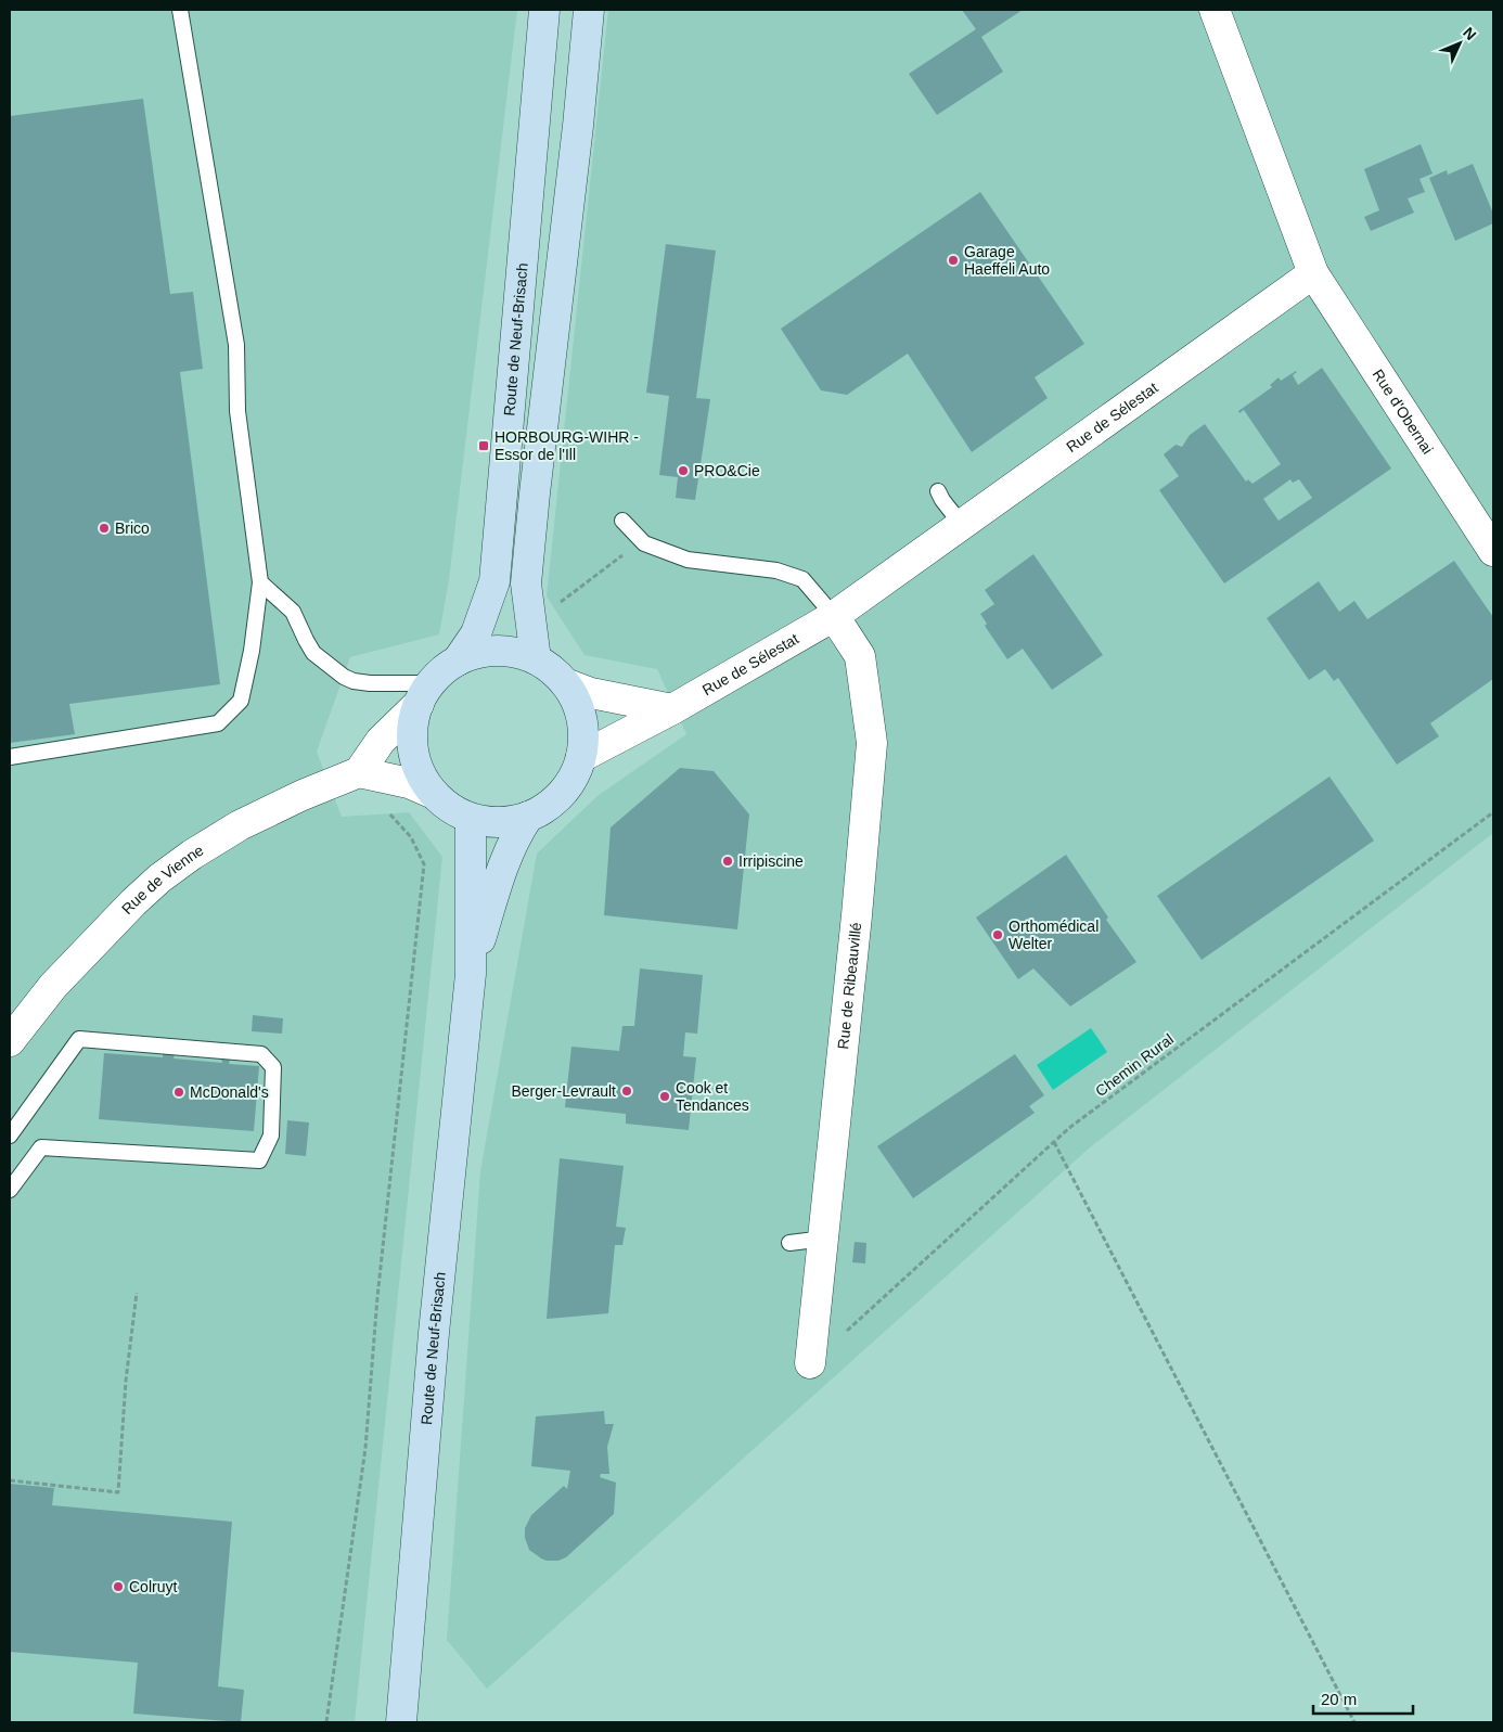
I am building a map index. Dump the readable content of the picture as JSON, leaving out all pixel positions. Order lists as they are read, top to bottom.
{
  "streets": {
    "main road": ["Route de Neuf-Brisach"],
    "street": [
      "Rue d'Obernai",
      "Rue de Sélestat",
      "Rue de Vienne",
      "Rue de Ribeauvillé"
    ],
    "path": ["Chemin Rural"]
  },
  "crossings": [
    ["Route de Neuf-Brisach", "Rue de Sélestat"],
    ["Rue d'Obernai", "Rue de Sélestat"],
    ["Rue de Sélestat", "Rue de Ribeauvillé"],
    ["Rue de Ribeauvillé", "Chemin Rural"]
  ],
  "places": {
    "other": [
      "Garage Haeffeli Auto",
      "PRO&Cie",
      "Brico",
      "Irripiscine",
      "Orthomédical Welter",
      "Berger-Levrault",
      "McDonald's",
      "Cook et Tendances",
      "Colruyt"
    ],
    "transit": ["HORBOURG-WIHR - Essor de l'Ill"]
  },
  "scale_bar": "20 m",
  "north": "top right"
}
